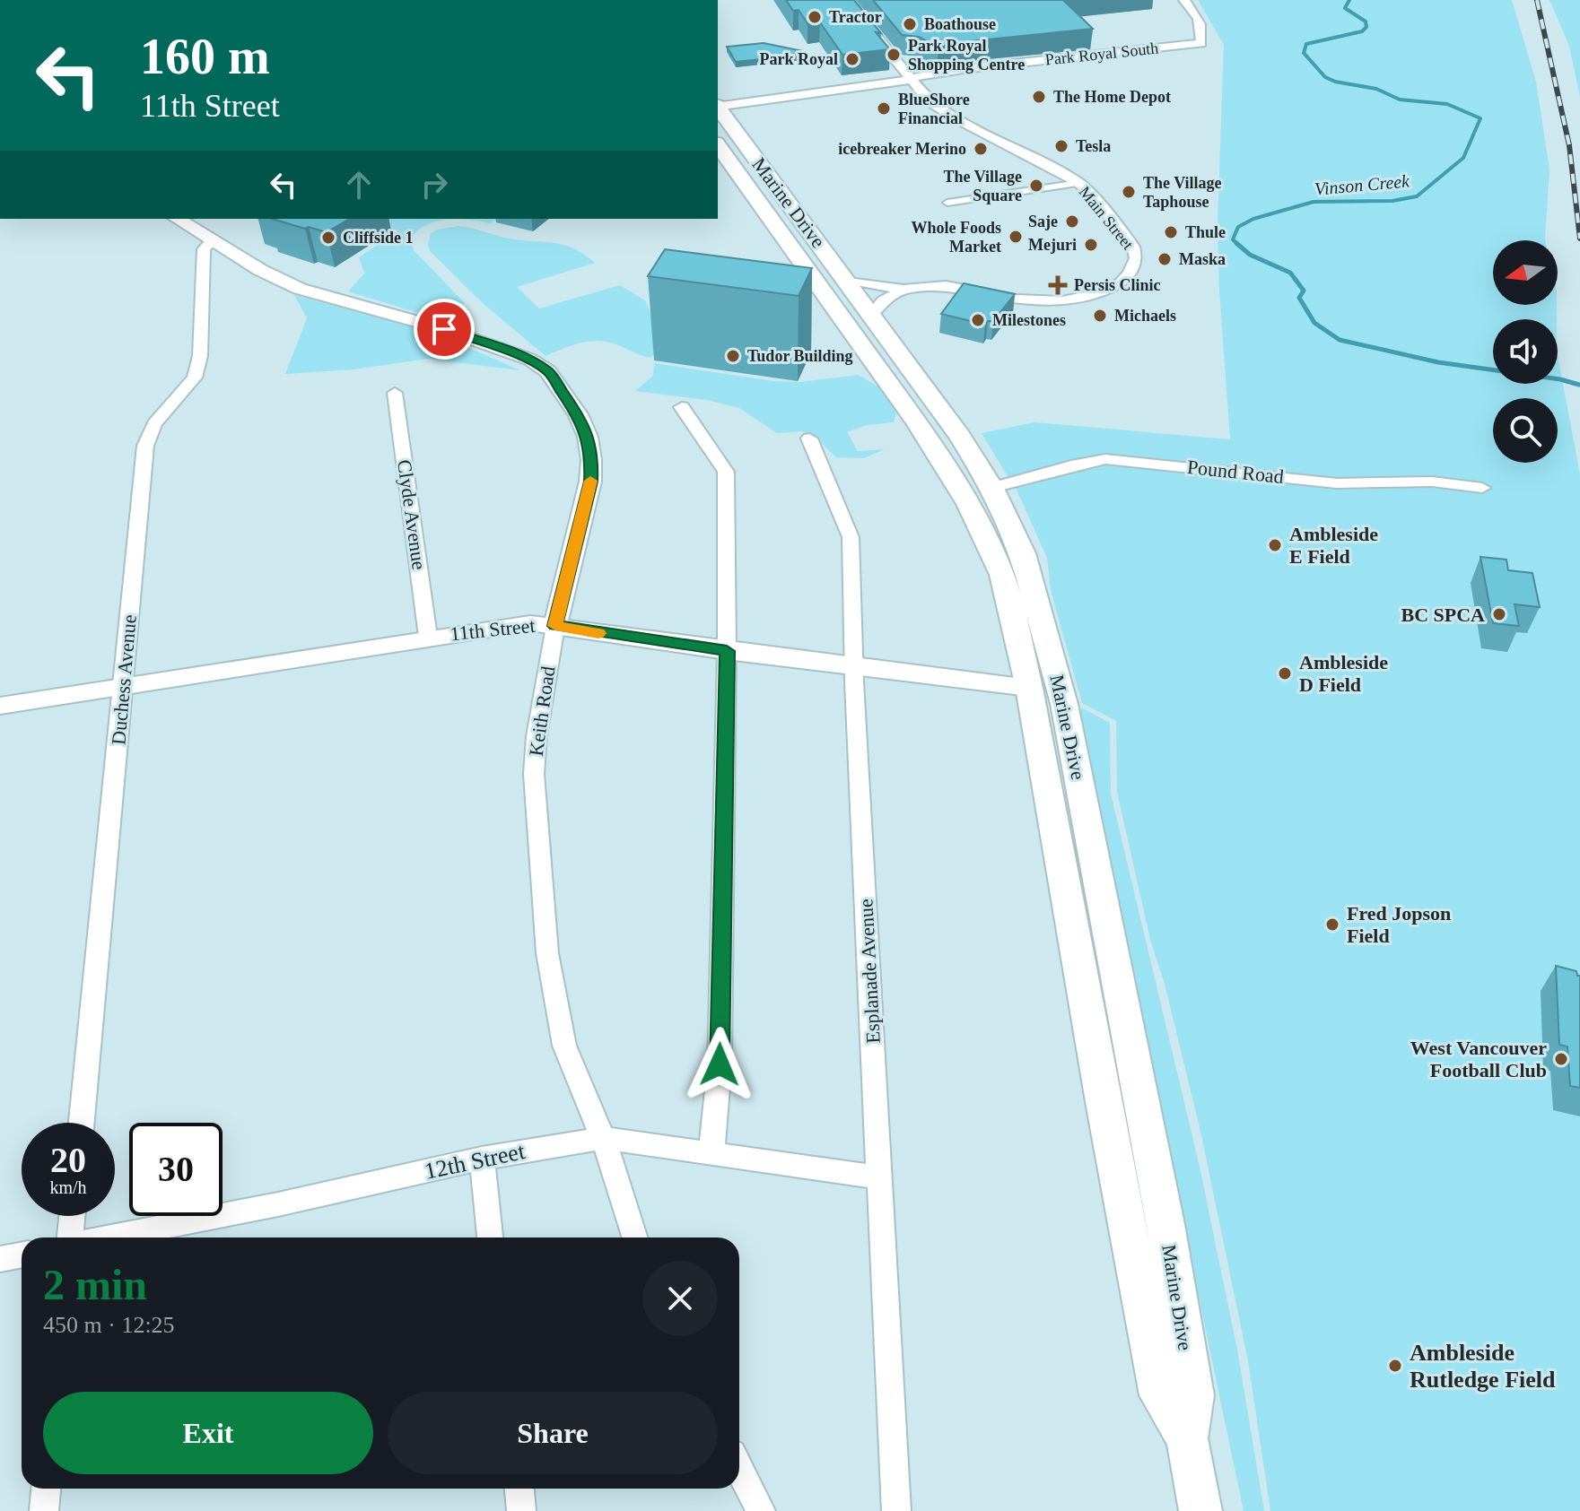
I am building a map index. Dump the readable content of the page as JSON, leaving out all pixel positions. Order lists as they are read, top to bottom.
{
  "streets": {
    "main road": ["Marine Drive"],
    "street": [
      "Park Royal South",
      "Main Street",
      "Pound Road",
      "Clyde Avenue",
      "11th Street",
      "Duchess Avenue",
      "Keith Road",
      "Esplanade Avenue",
      "12th Street"
    ]
  },
  "crossings": [
    ["Park Royal South", "Main Street"],
    ["Marine Drive", "Main Street"],
    ["Marine Drive", "Pound Road"],
    ["Marine Drive", "11th Street"],
    ["Clyde Avenue", "11th Street"],
    ["11th Street", "Duchess Avenue"],
    ["11th Street", "Keith Road"],
    ["11th Street", "Esplanade Avenue"],
    ["Duchess Avenue", "Keith Road"],
    ["Keith Road", "12th Street"],
    ["Esplanade Avenue", "12th Street"]
  ],
  "water": ["Vinson Creek"],
  "places": {
    "other": [
      "Tractor",
      "Boathouse",
      "Park Royal Shopping Centre",
      "Park Royal",
      "The Home Depot",
      "BlueShore Financial",
      "Tesla",
      "icebreaker Merino",
      "The Village Square",
      "The Village Taphouse",
      "Saje",
      "Thule",
      "Whole Foods Market",
      "Cliffside 1",
      "Mejuri",
      "Maska",
      "Michaels",
      "Milestones",
      "Tudor Building",
      "Ambleside E Field",
      "BC SPCA",
      "Ambleside D Field",
      "Fred Jopson Field",
      "West Vancouver Football Club",
      "Ambleside Rutledge Field"
    ],
    "health": ["Persis Clinic"]
  },
  "north": "left",
  "page": {
    "turn": ["160 m", "11th Street"],
    "speed": "20 km/h",
    "limit": "30",
    "heading": ["2 min", "450 m · 12:25"],
    "buttons": ["Exit", "Share"]
  }
}
